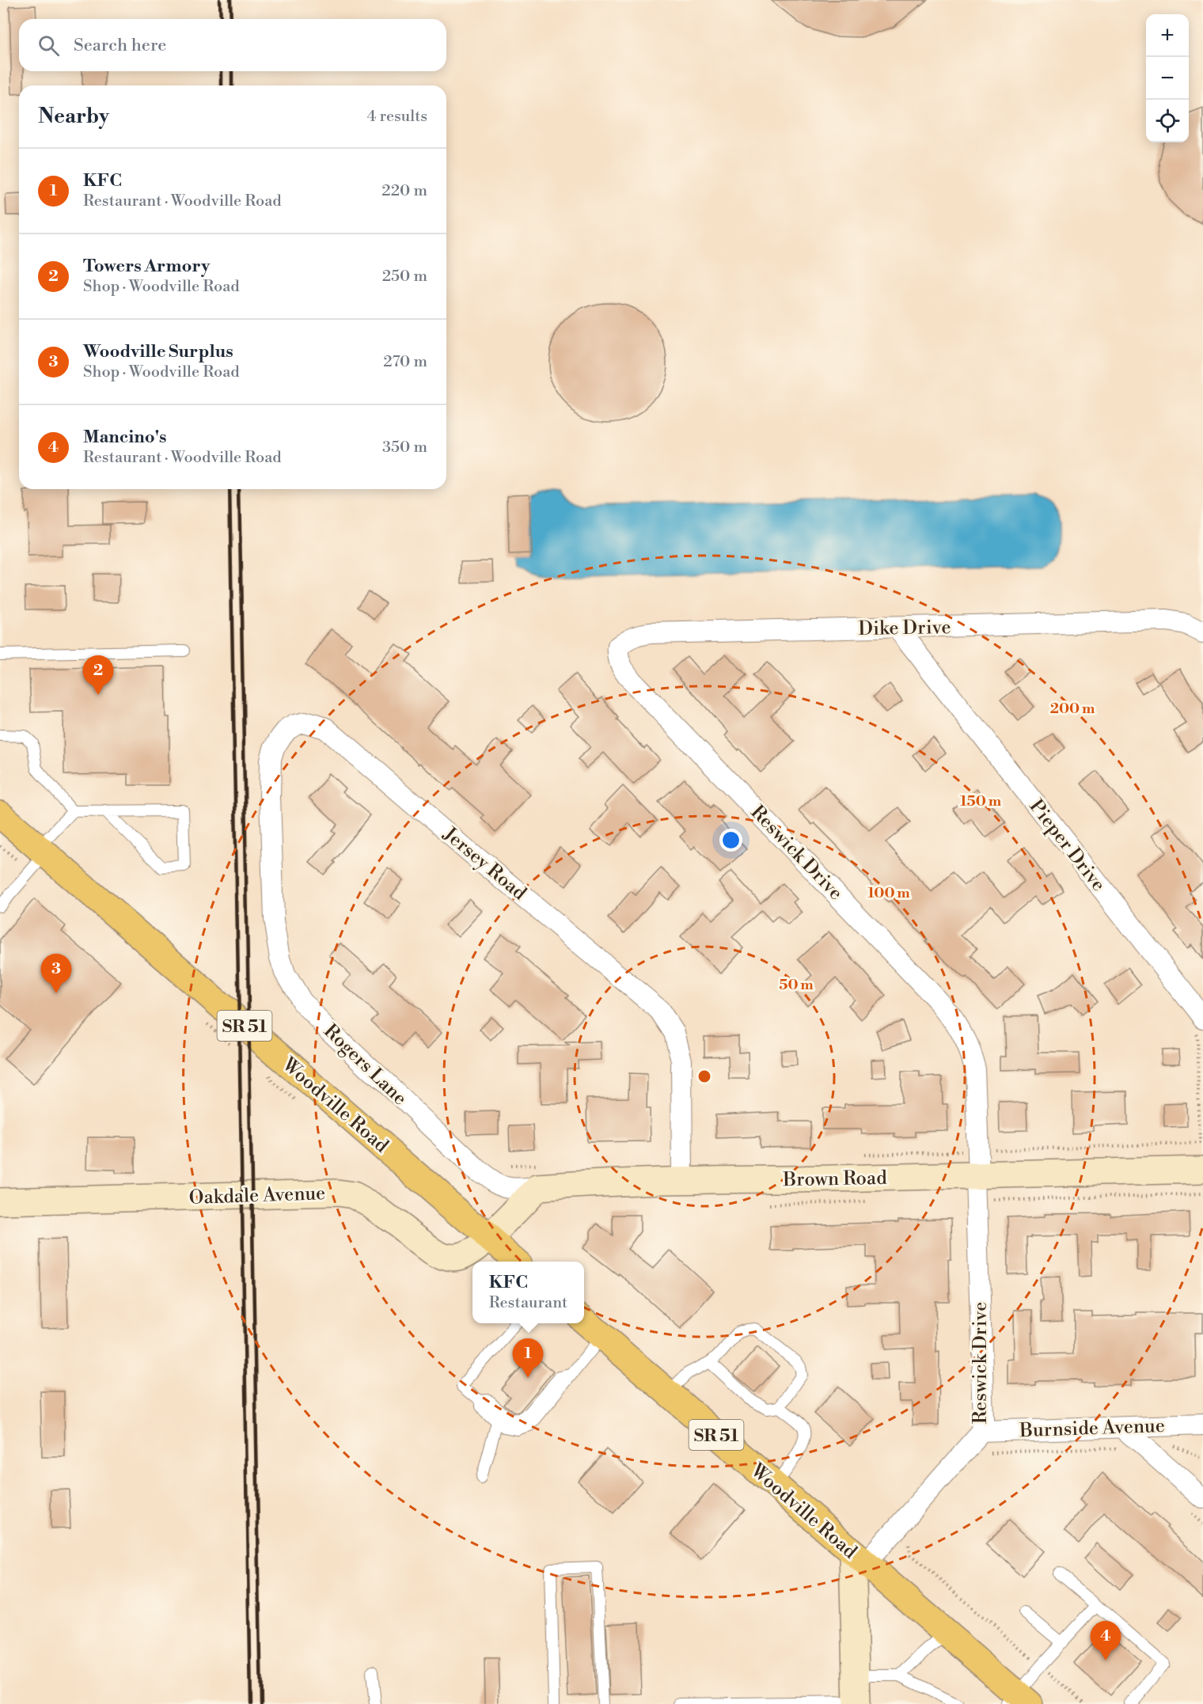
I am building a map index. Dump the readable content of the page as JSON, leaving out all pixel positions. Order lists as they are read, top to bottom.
{
  "streets": {
    "main road": ["SR 51", "Woodville Road"],
    "street": [
      "Dike Drive",
      "Pieper Drive",
      "Reswick Drive",
      "Jersey Road",
      "Rogers Lane",
      "Brown Road",
      "Oakdale Avenue",
      "Burnside Avenue"
    ]
  },
  "crossings": [
    ["Dike Drive", "Pieper Drive"],
    ["Dike Drive", "Reswick Drive"],
    ["Reswick Drive", "Woodville Road"],
    ["Reswick Drive", "Brown Road"],
    ["Reswick Drive", "Burnside Avenue"],
    ["Jersey Road", "Rogers Lane"],
    ["Jersey Road", "Brown Road"],
    ["Rogers Lane", "Brown Road"],
    ["Woodville Road", "Oakdale Avenue"]
  ],
  "page": {
    "map_buttons": ["+", "−"],
    "search": "Search here",
    "heading": ["Nearby", "4 results"],
    "list": [
      {
        "mark": "1",
        "name": "KFC",
        "note": "Restaurant · Woodville Road",
        "value": "220 m"
      },
      {
        "mark": "2",
        "name": "Towers Armory",
        "note": "Shop · Woodville Road",
        "value": "250 m"
      },
      {
        "mark": "3",
        "name": "Woodville Surplus",
        "note": "Shop · Woodville Road",
        "value": "270 m"
      },
      {
        "mark": "4",
        "name": "Mancino's",
        "note": "Restaurant · Woodville Road",
        "value": "350 m"
      }
    ],
    "pins": [
      "2",
      "3",
      "1",
      "4"
    ],
    "popup": ["KFC", "Restaurant"]
  },
  "rings": [
    "200 m",
    "150 m",
    "100 m",
    "50 m"
  ]
}
